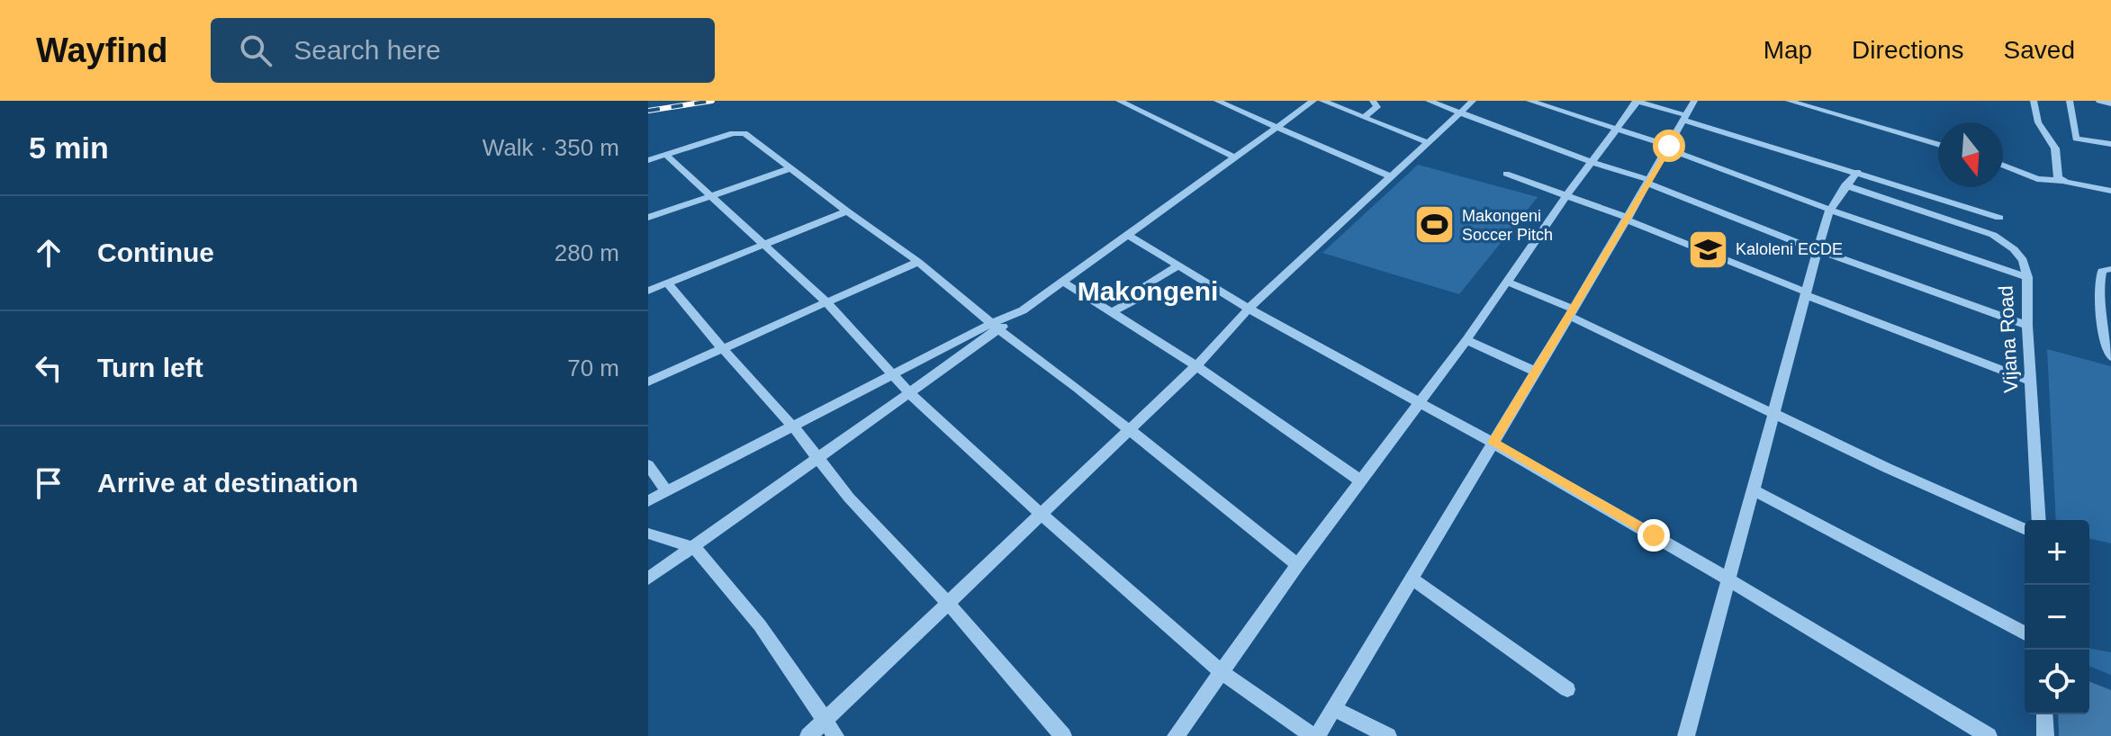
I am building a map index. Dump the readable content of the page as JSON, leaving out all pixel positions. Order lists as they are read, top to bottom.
{
  "streets": {
    "street": ["Vijana Road"]
  },
  "districts": ["Makongeni"],
  "places": {
    "sports": ["Makongeni Soccer Pitch"],
    "school or university": ["Kaloleni ECDE"]
  },
  "north": "bottom",
  "page": {
    "header": "Wayfind",
    "search": "Search here",
    "nav": ["Map", "Directions", "Saved"],
    "heading": ["5 min", "Walk · 350 m"],
    "list": [
      ["Continue", "280 m"],
      ["Turn left", "70 m"],
      "Arrive at destination"
    ],
    "map_buttons": ["+", "−"]
  }
}
